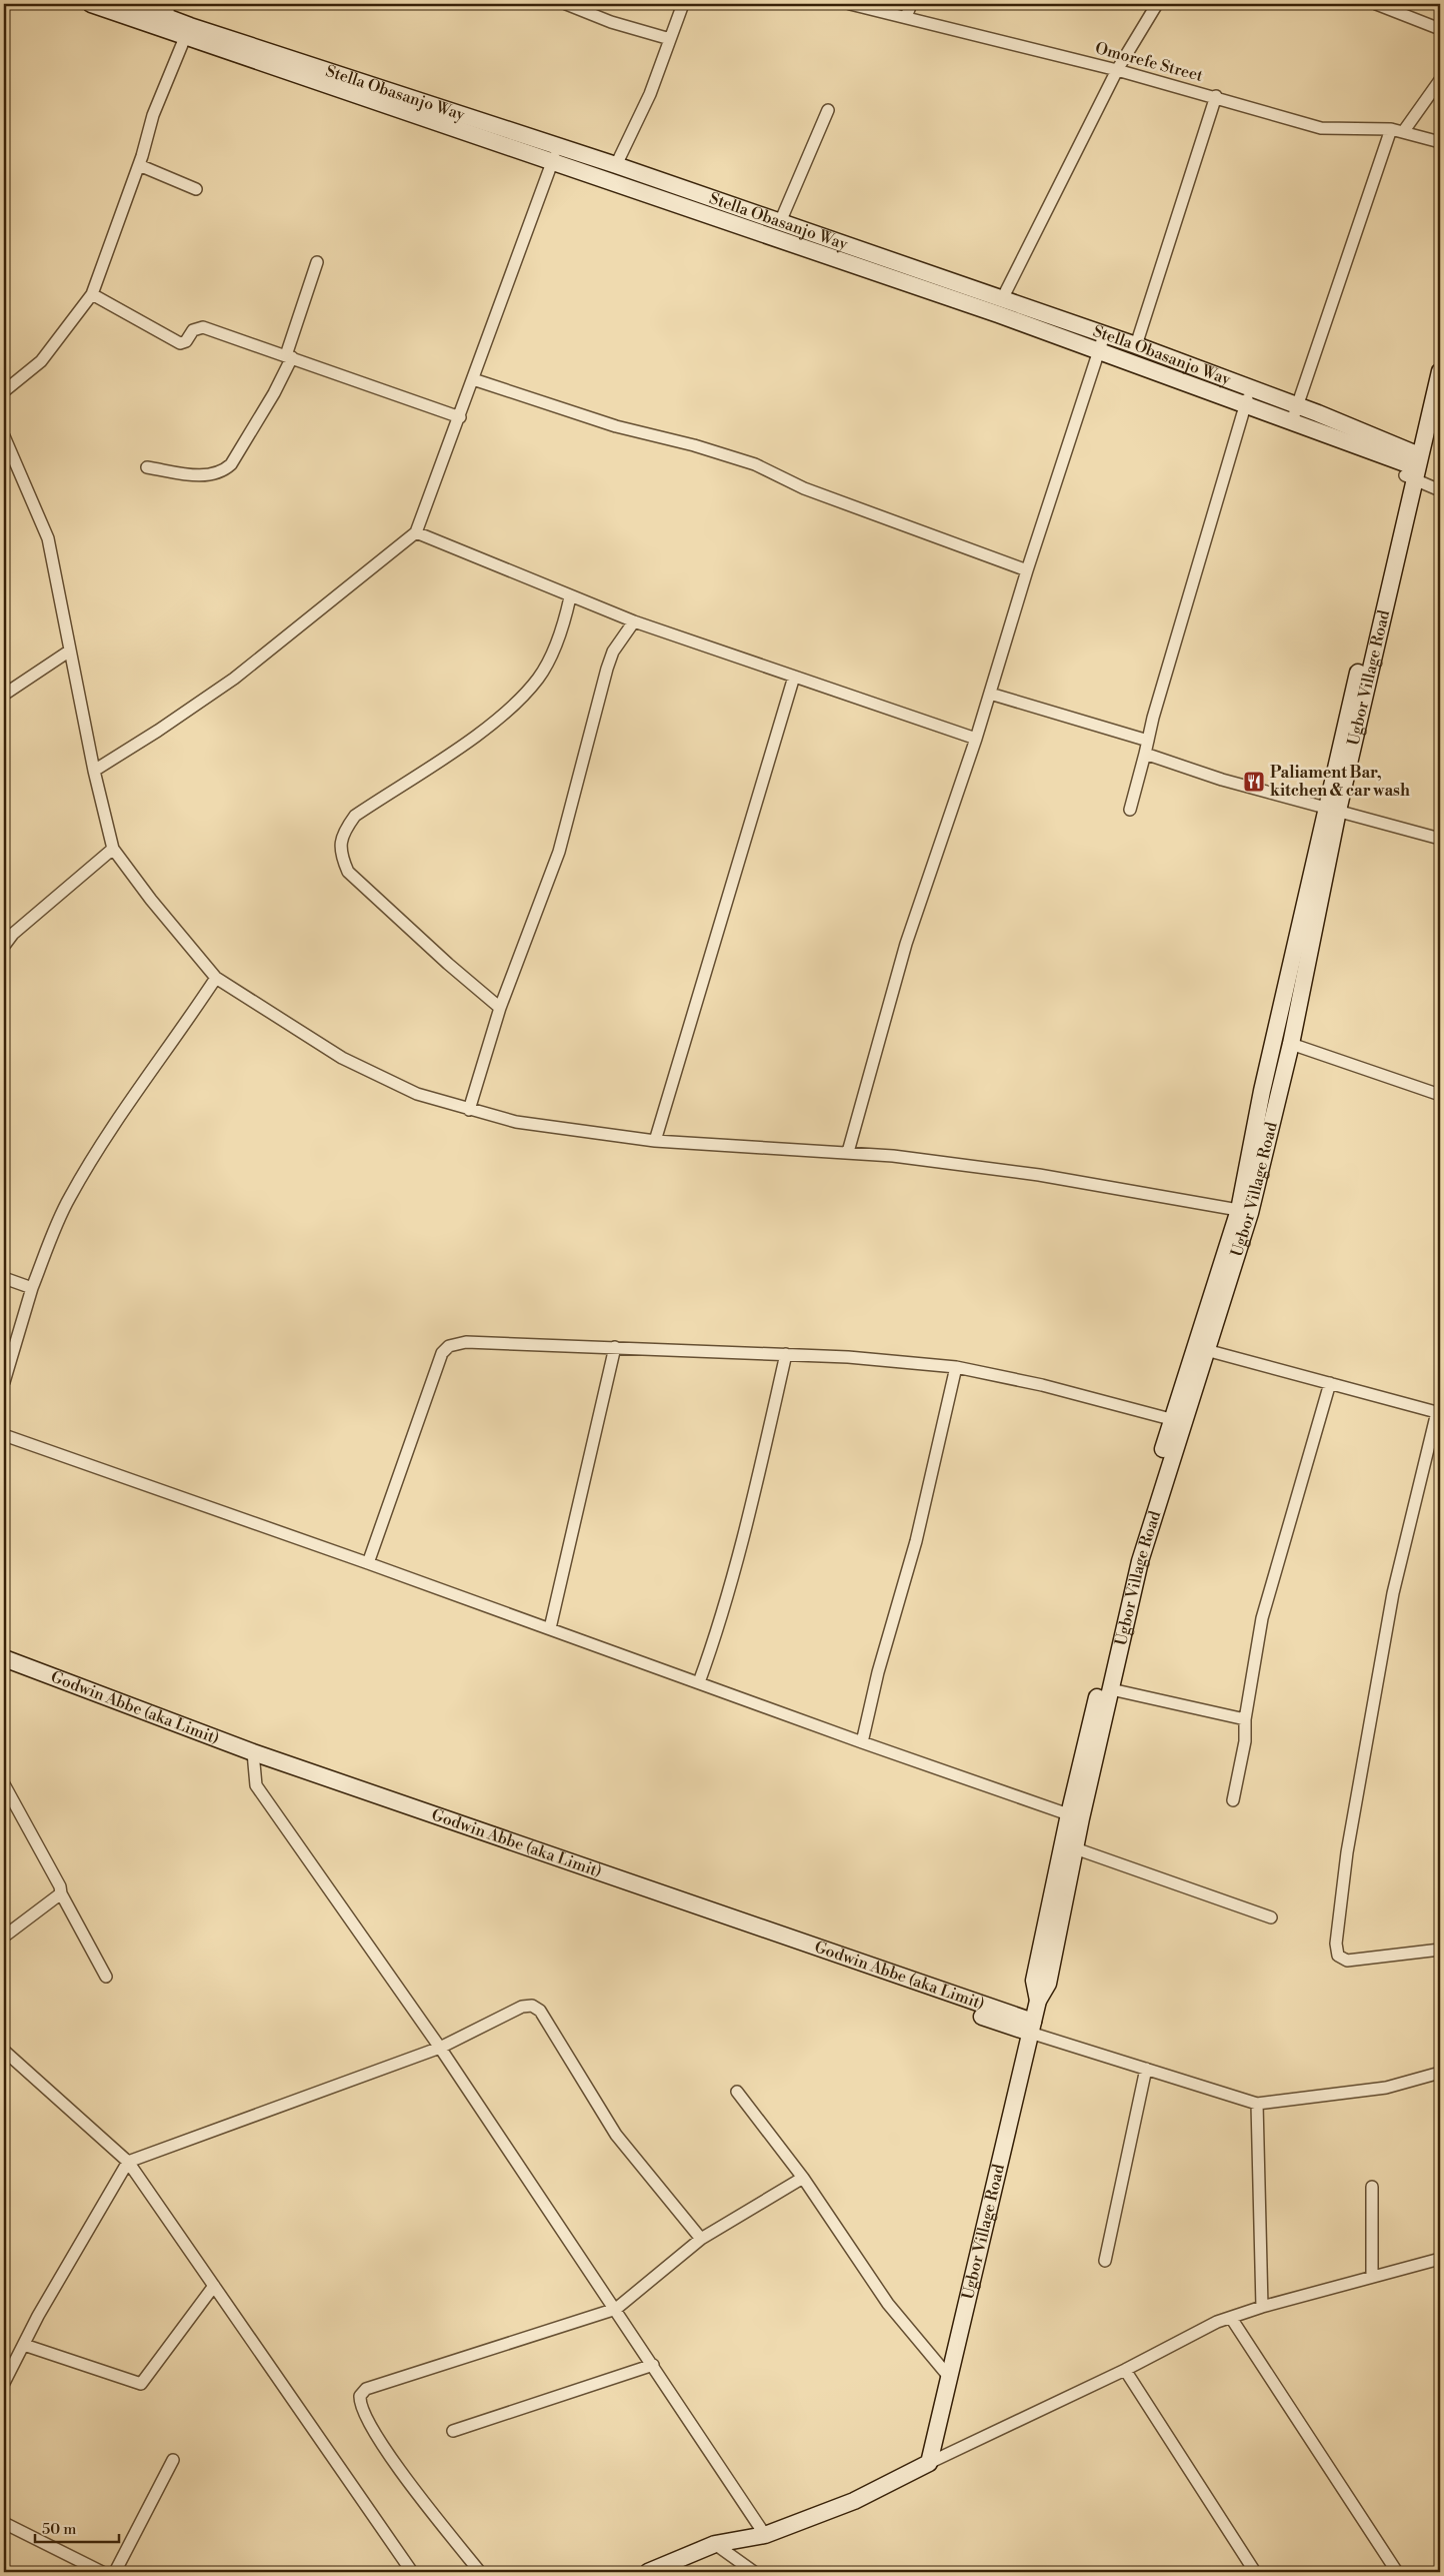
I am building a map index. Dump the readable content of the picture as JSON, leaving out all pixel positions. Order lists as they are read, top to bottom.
{
  "streets": {
    "street": [
      "Omorefe Street",
      "Stella Obasanjo Way",
      "Ugbor Village Road",
      "Godwin Abbe (aka Limit)"
    ]
  },
  "crossings": [
    ["Stella Obasanjo Way", "Ugbor Village Road"],
    ["Ugbor Village Road", "Godwin Abbe (aka Limit)"]
  ],
  "places": {
    "restaurant": ["Paliament Bar, kitchen & car wash"]
  },
  "scale_bar": "50 m"
}
